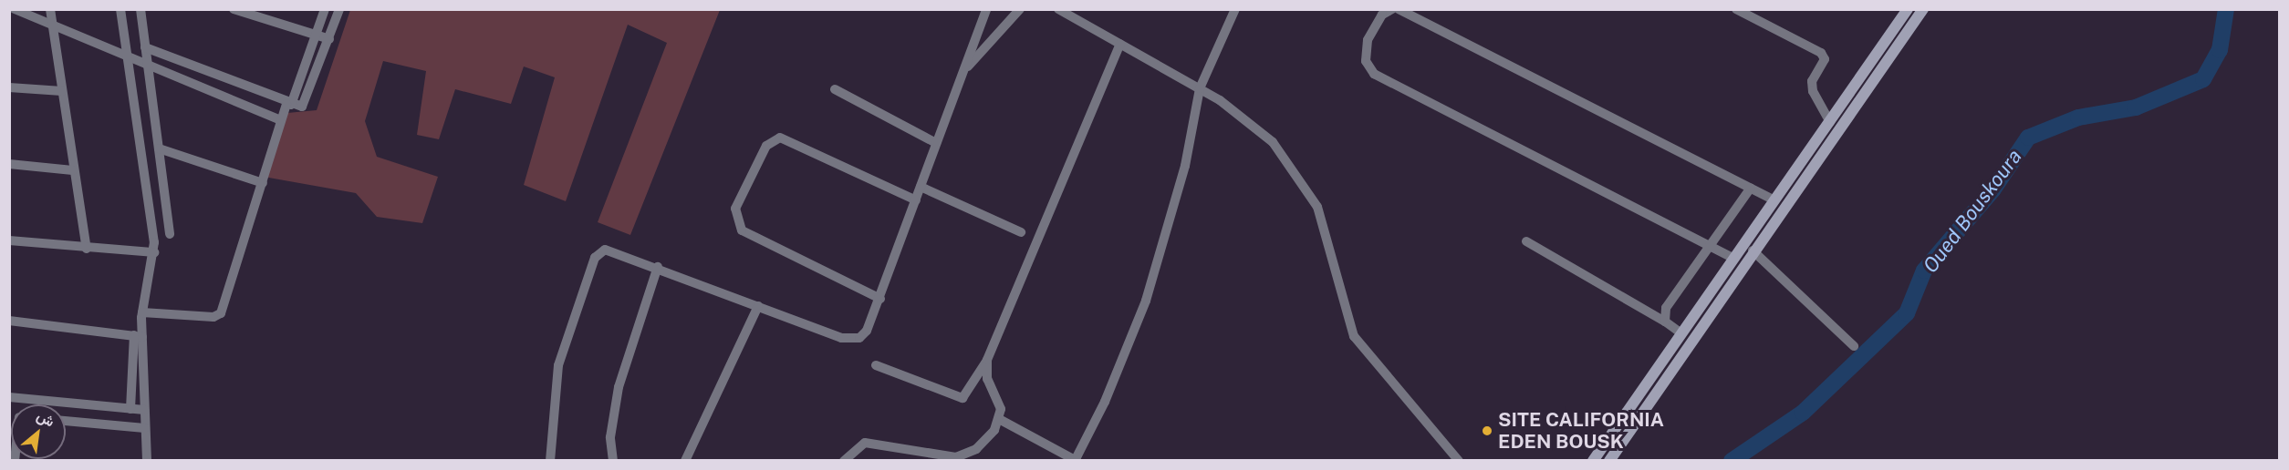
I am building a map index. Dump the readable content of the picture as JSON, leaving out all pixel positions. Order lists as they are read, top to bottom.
{
  "water": ["Oued Bouskoura"],
  "places": ["SITE CALIFORNIA EDEN BOUSK"],
  "north": "top right"
}
